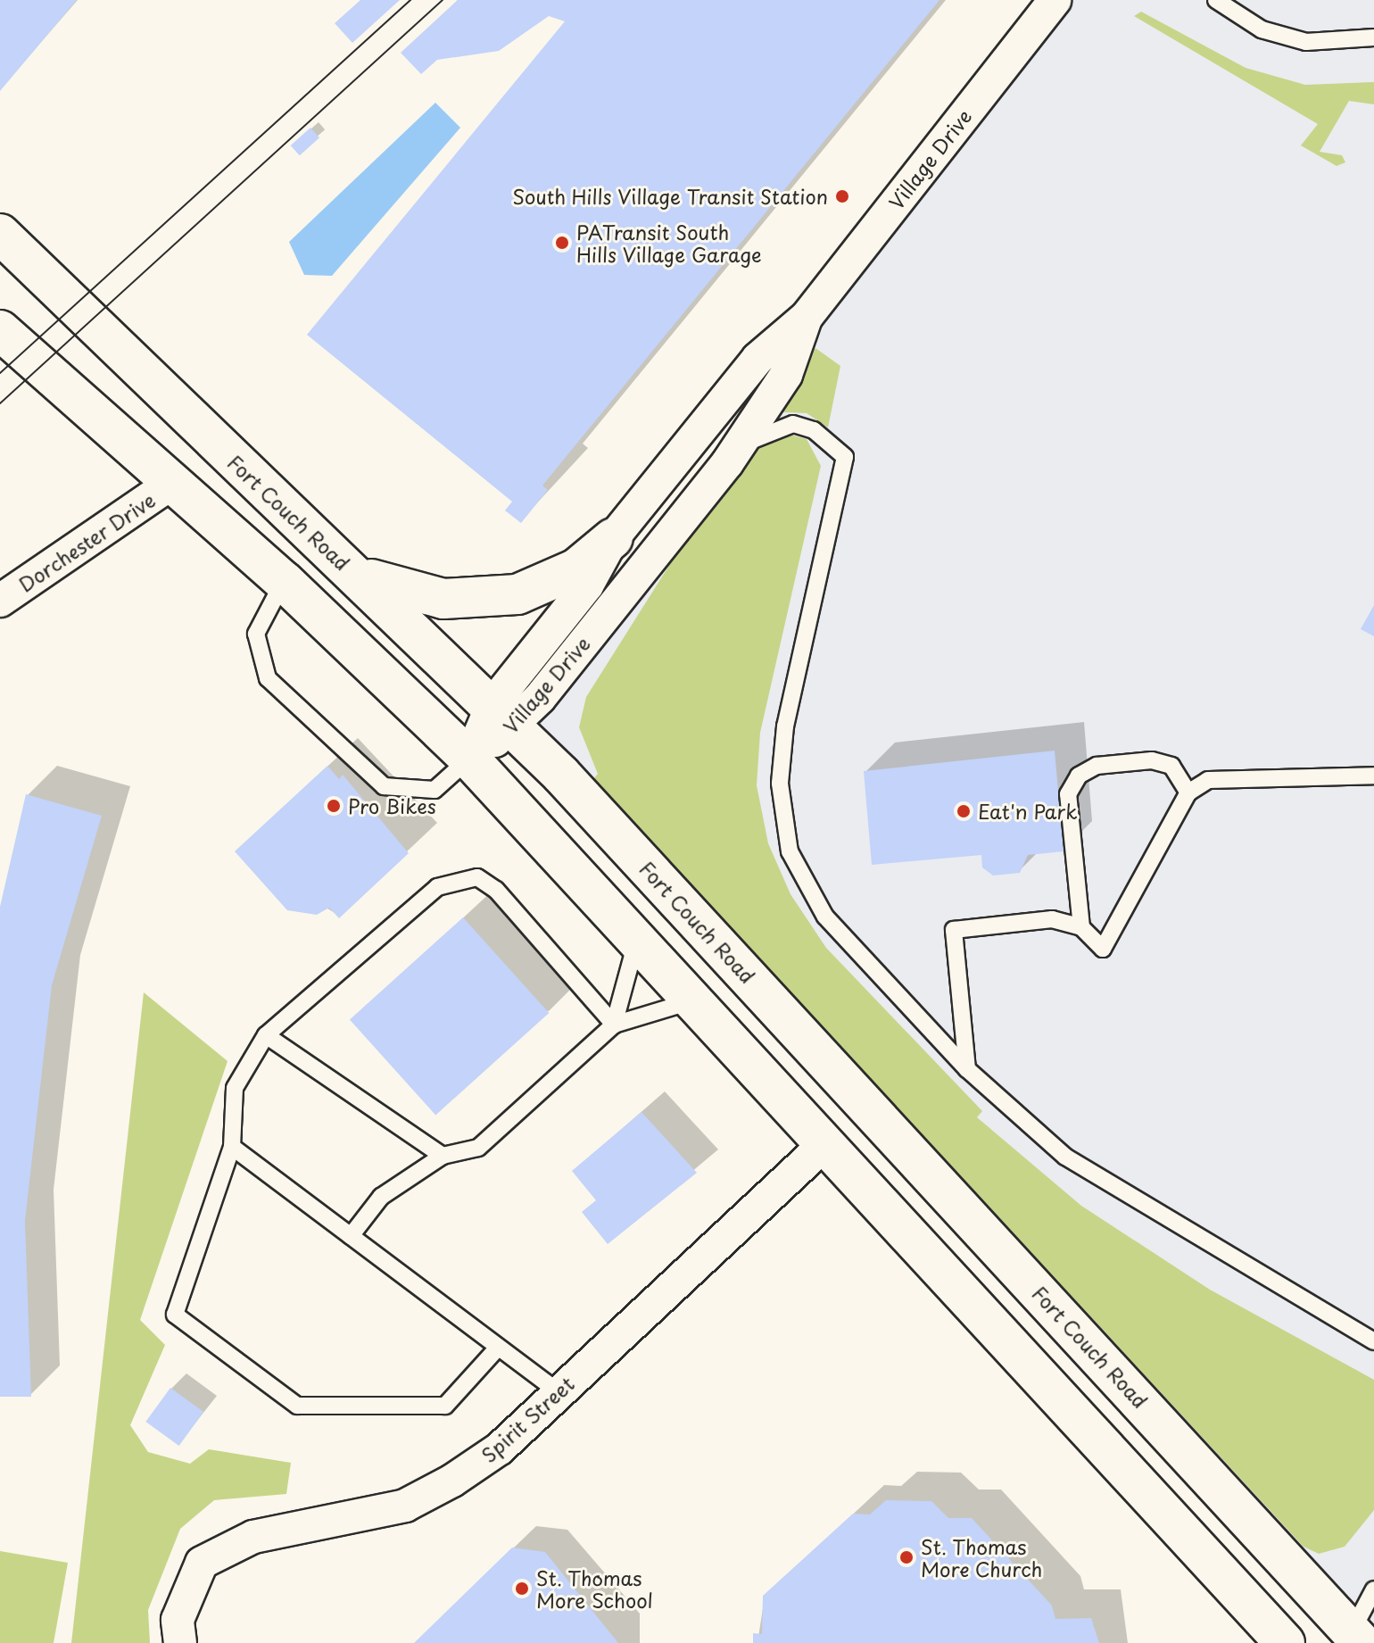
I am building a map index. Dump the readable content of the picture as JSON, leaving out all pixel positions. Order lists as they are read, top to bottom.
{
  "streets": {
    "street": [
      "Village Drive",
      "Fort Couch Road",
      "Dorchester Drive",
      "Spirit Street"
    ]
  },
  "crossings": [
    ["Village Drive", "Fort Couch Road"]
  ],
  "places": [
    "South Hills Village Transit Station",
    "PATransit South Hills Village Garage",
    "Pro Bikes",
    "Eat'n Park",
    "St. Thomas More Church",
    "St. Thomas More School"
  ]
}
